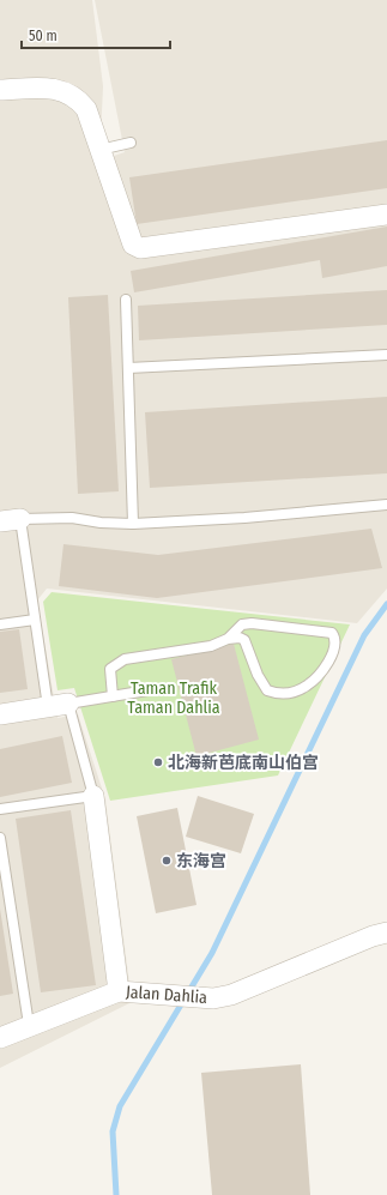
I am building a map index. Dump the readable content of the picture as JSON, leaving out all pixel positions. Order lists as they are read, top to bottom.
{
  "streets": {
    "street": ["Jalan Dahlia"]
  },
  "parks": ["Taman Trafik Taman Dahlia"],
  "places": ["北海新芭底南山伯宫", "东海宫"],
  "scale_bar": "50 m"
}
